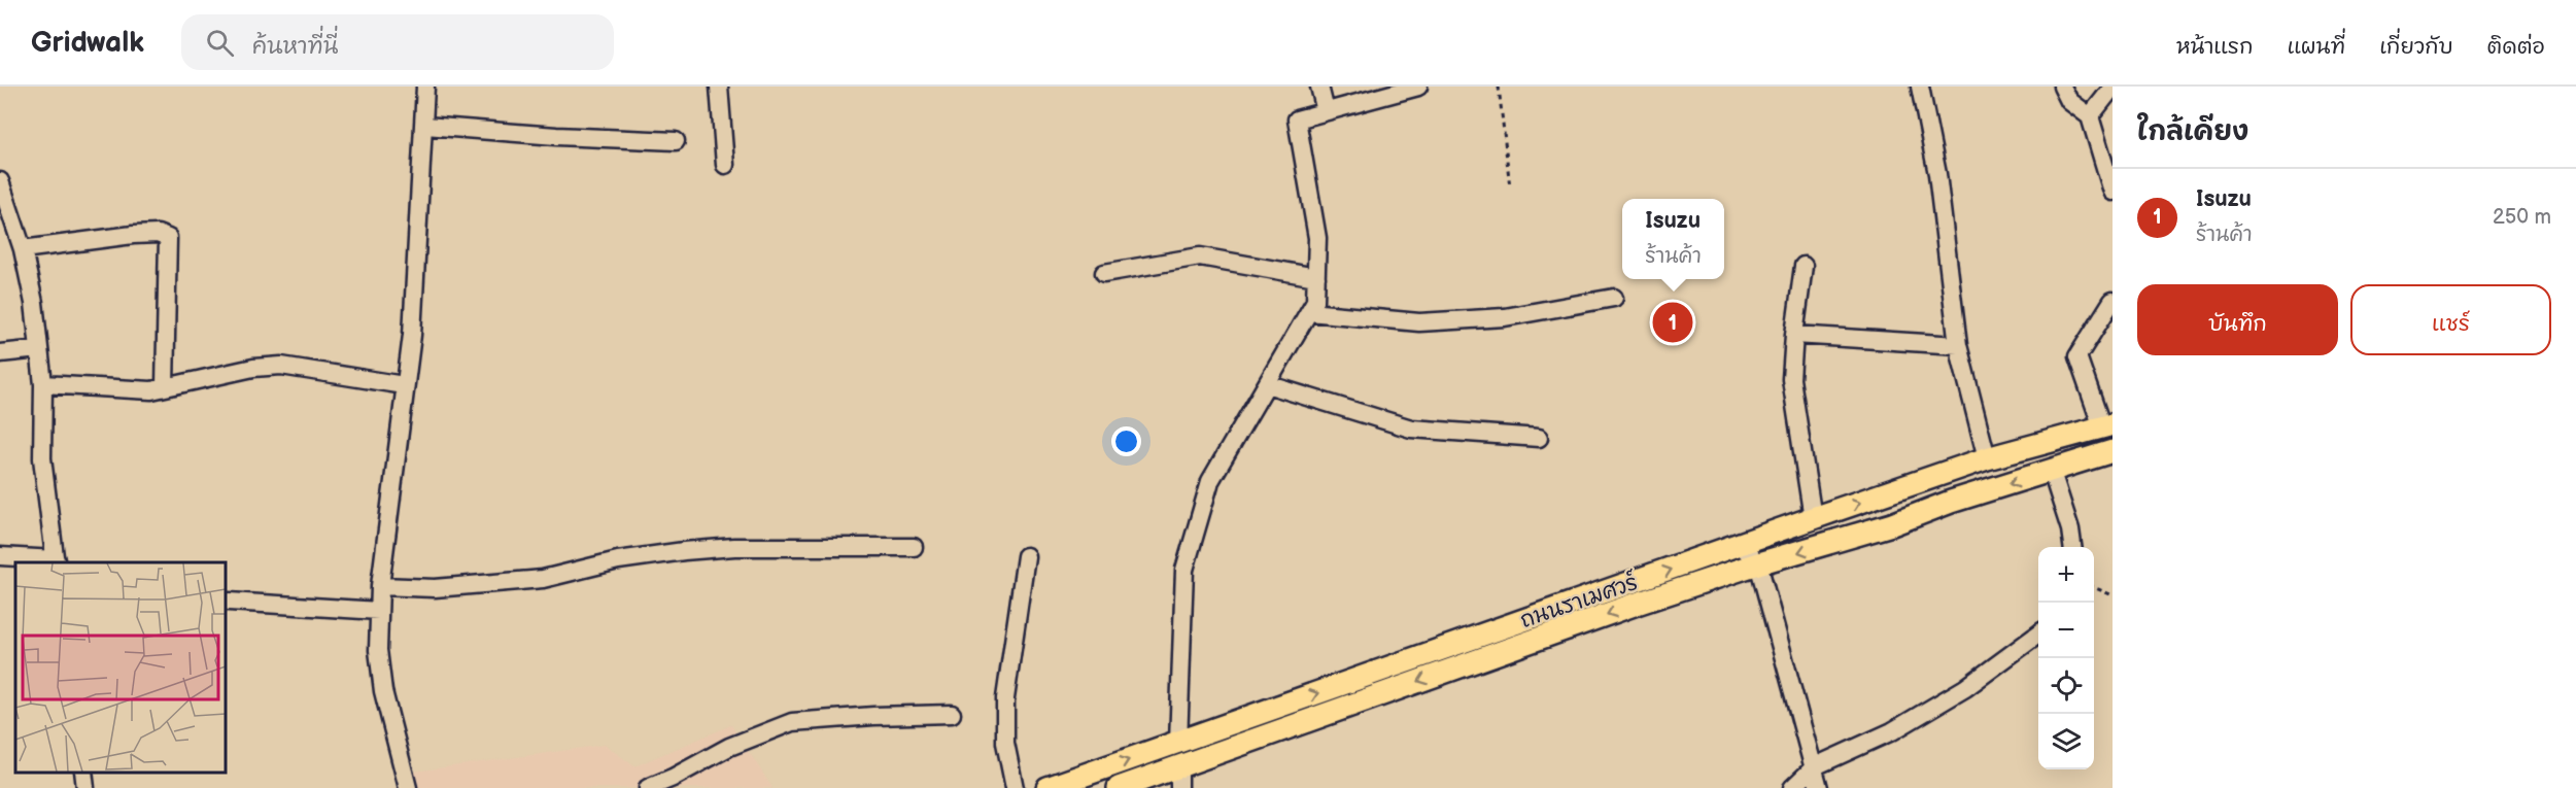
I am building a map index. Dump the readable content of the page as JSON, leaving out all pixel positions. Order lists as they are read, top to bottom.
{
  "streets": {
    "main road": ["ถนนราเมศวร์"]
  },
  "page": {
    "header": "Gridwalk",
    "search": "ค้นหาที่นี่",
    "nav": [
      "หน้าแรก",
      "แผนที่",
      "เกี่ยวกับ",
      "ติดต่อ"
    ],
    "heading": "ใกล้เคียง",
    "list": [
      {
        "mark": "1",
        "name": "Isuzu",
        "note": "ร้านค้า",
        "value": "250 m"
      }
    ],
    "popup": ["Isuzu", "ร้านค้า"],
    "buttons": ["บันทึก", "แชร์"],
    "pins": "1",
    "map_buttons": ["+", "−"]
  }
}
